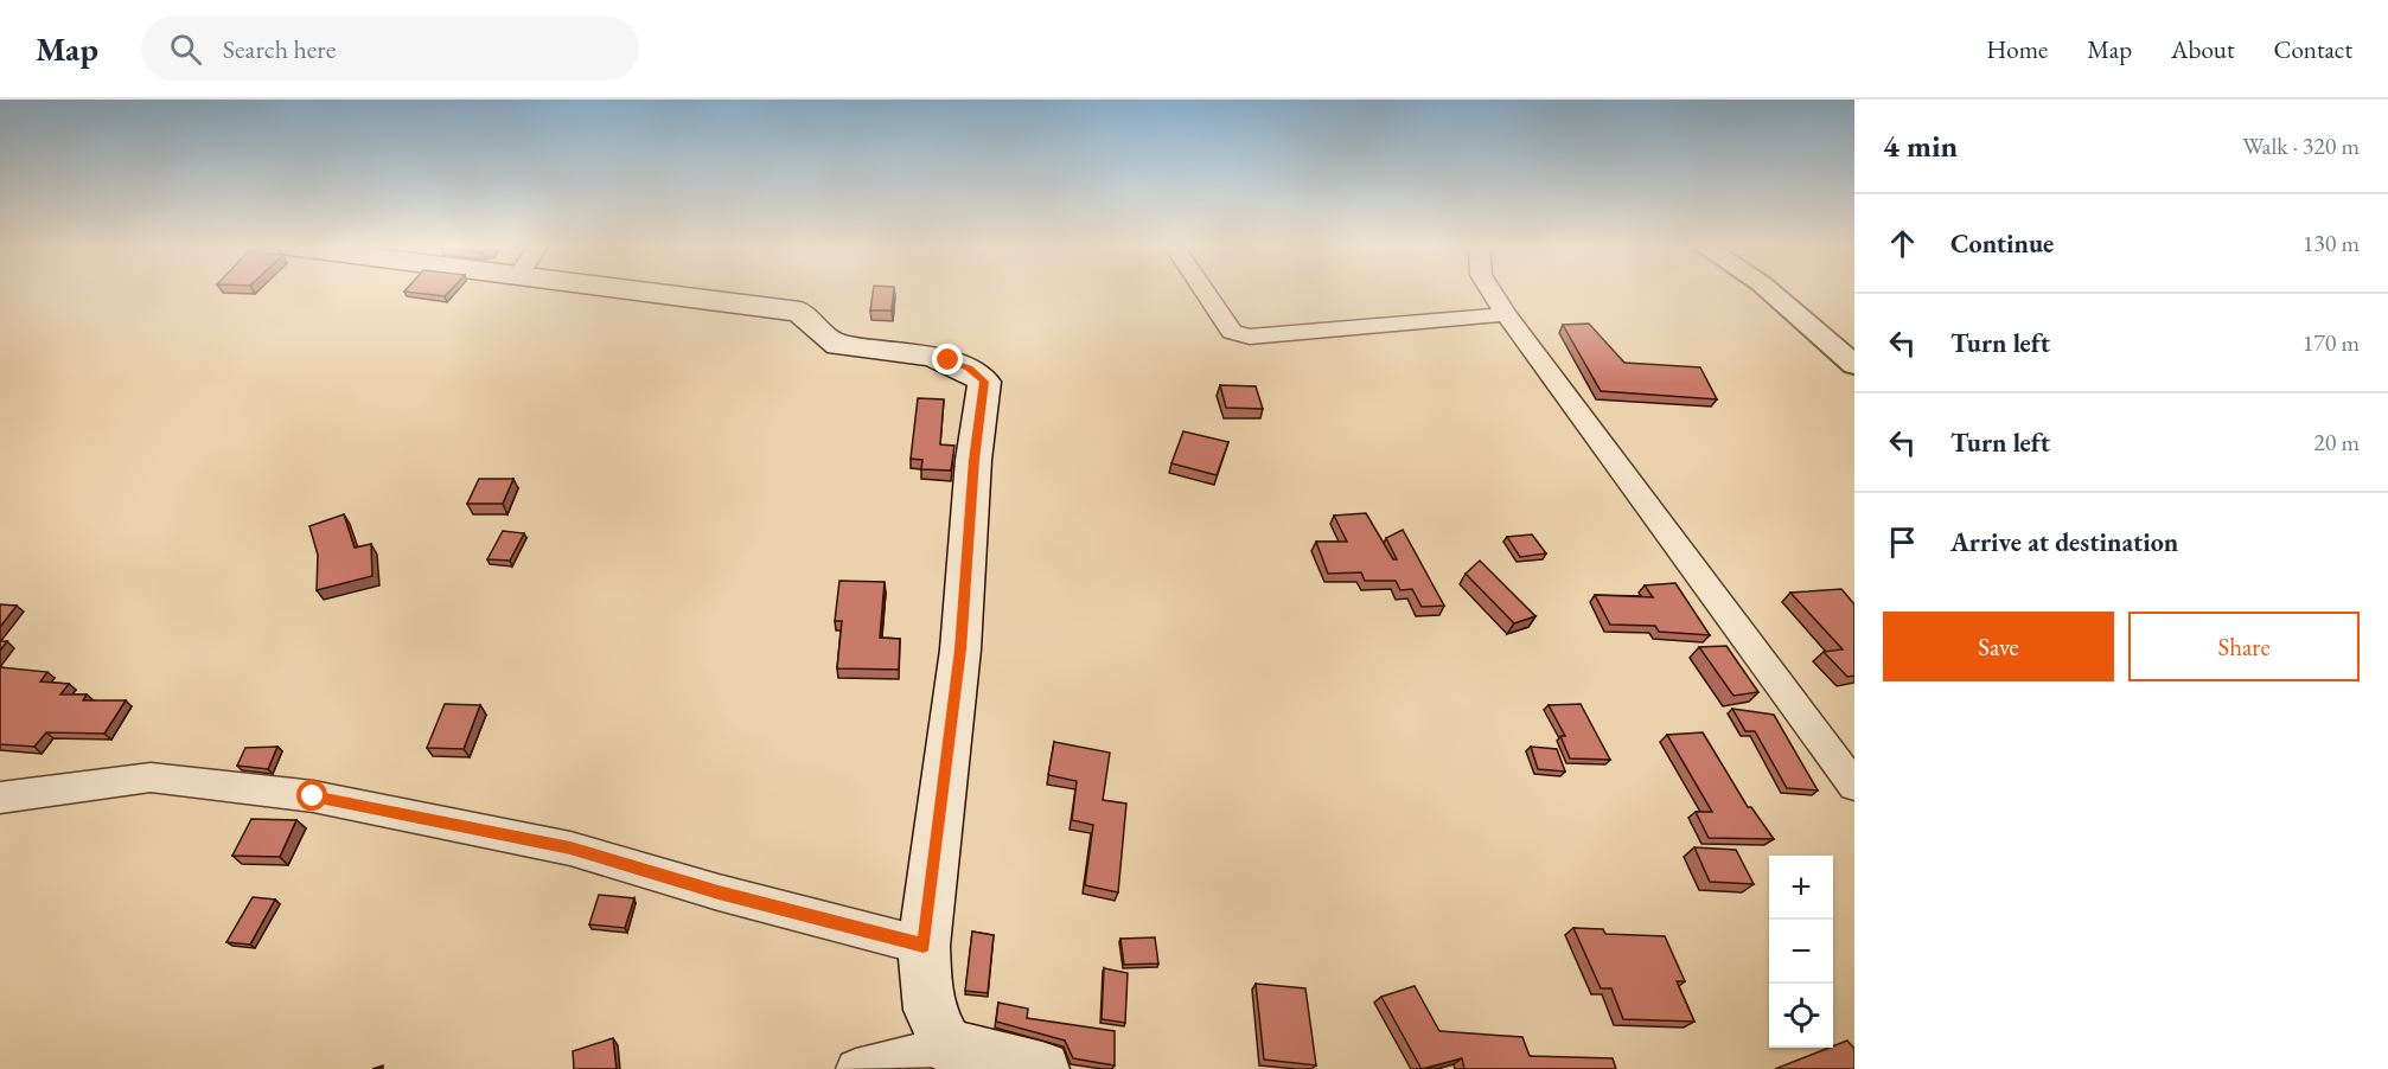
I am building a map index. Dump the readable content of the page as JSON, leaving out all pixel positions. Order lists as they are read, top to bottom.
{
  "page": {
    "header": "Map",
    "search": "Search here",
    "nav": [
      "Home",
      "Map",
      "About",
      "Contact"
    ],
    "heading": ["4 min", "Walk · 320 m"],
    "list": [
      ["Continue", "130 m"],
      ["Turn left", "170 m"],
      ["Turn left", "20 m"],
      "Arrive at destination"
    ],
    "buttons": ["Save", "Share"],
    "map_buttons": ["+", "−"]
  }
}
